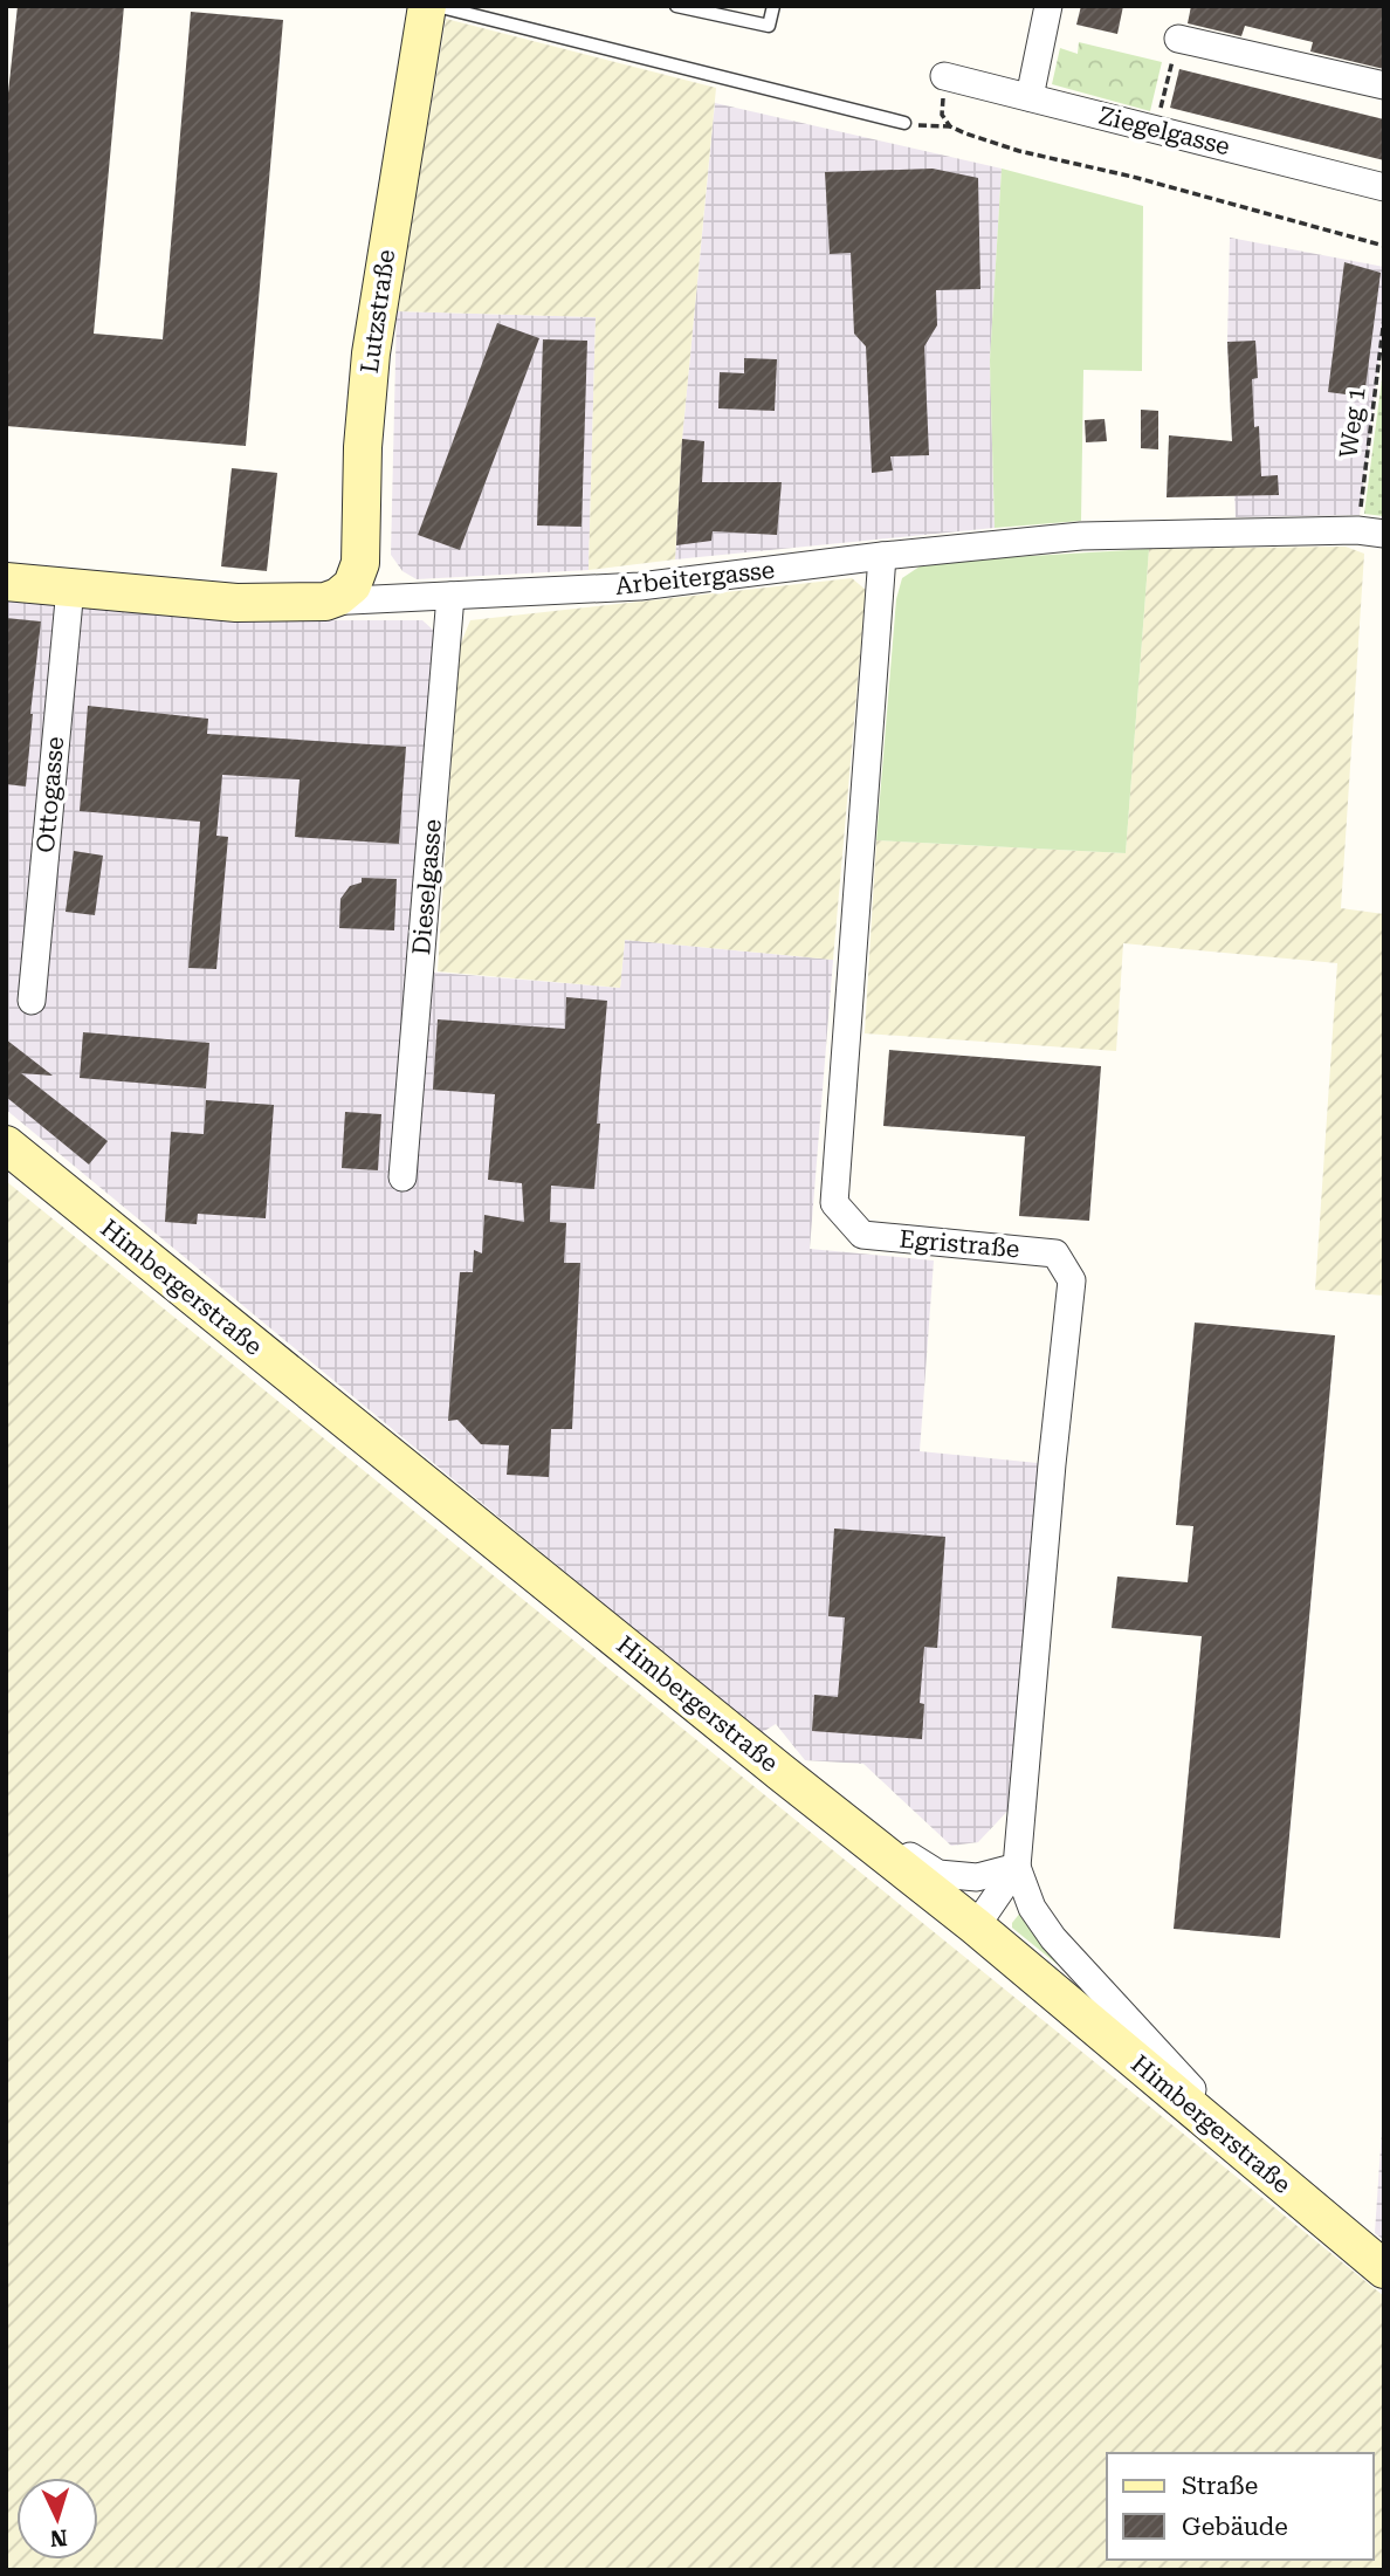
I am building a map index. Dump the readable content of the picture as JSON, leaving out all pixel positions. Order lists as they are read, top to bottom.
{
  "streets": {
    "street": [
      "Ziegelgasse",
      "Lutzstraße",
      "Arbeitergasse",
      "Ottogasse",
      "Dieselgasse",
      "Egristraße",
      "Himbergerstraße"
    ],
    "path": ["Weg 1"]
  },
  "crossings": [
    ["Lutzstraße", "Arbeitergasse"],
    ["Weg 1", "Arbeitergasse"],
    ["Arbeitergasse", "Ottogasse"],
    ["Arbeitergasse", "Dieselgasse"],
    ["Arbeitergasse", "Egristraße"],
    ["Egristraße", "Himbergerstraße"]
  ],
  "legend": ["Straße", "Gebäude"],
  "north": "bottom"
}
